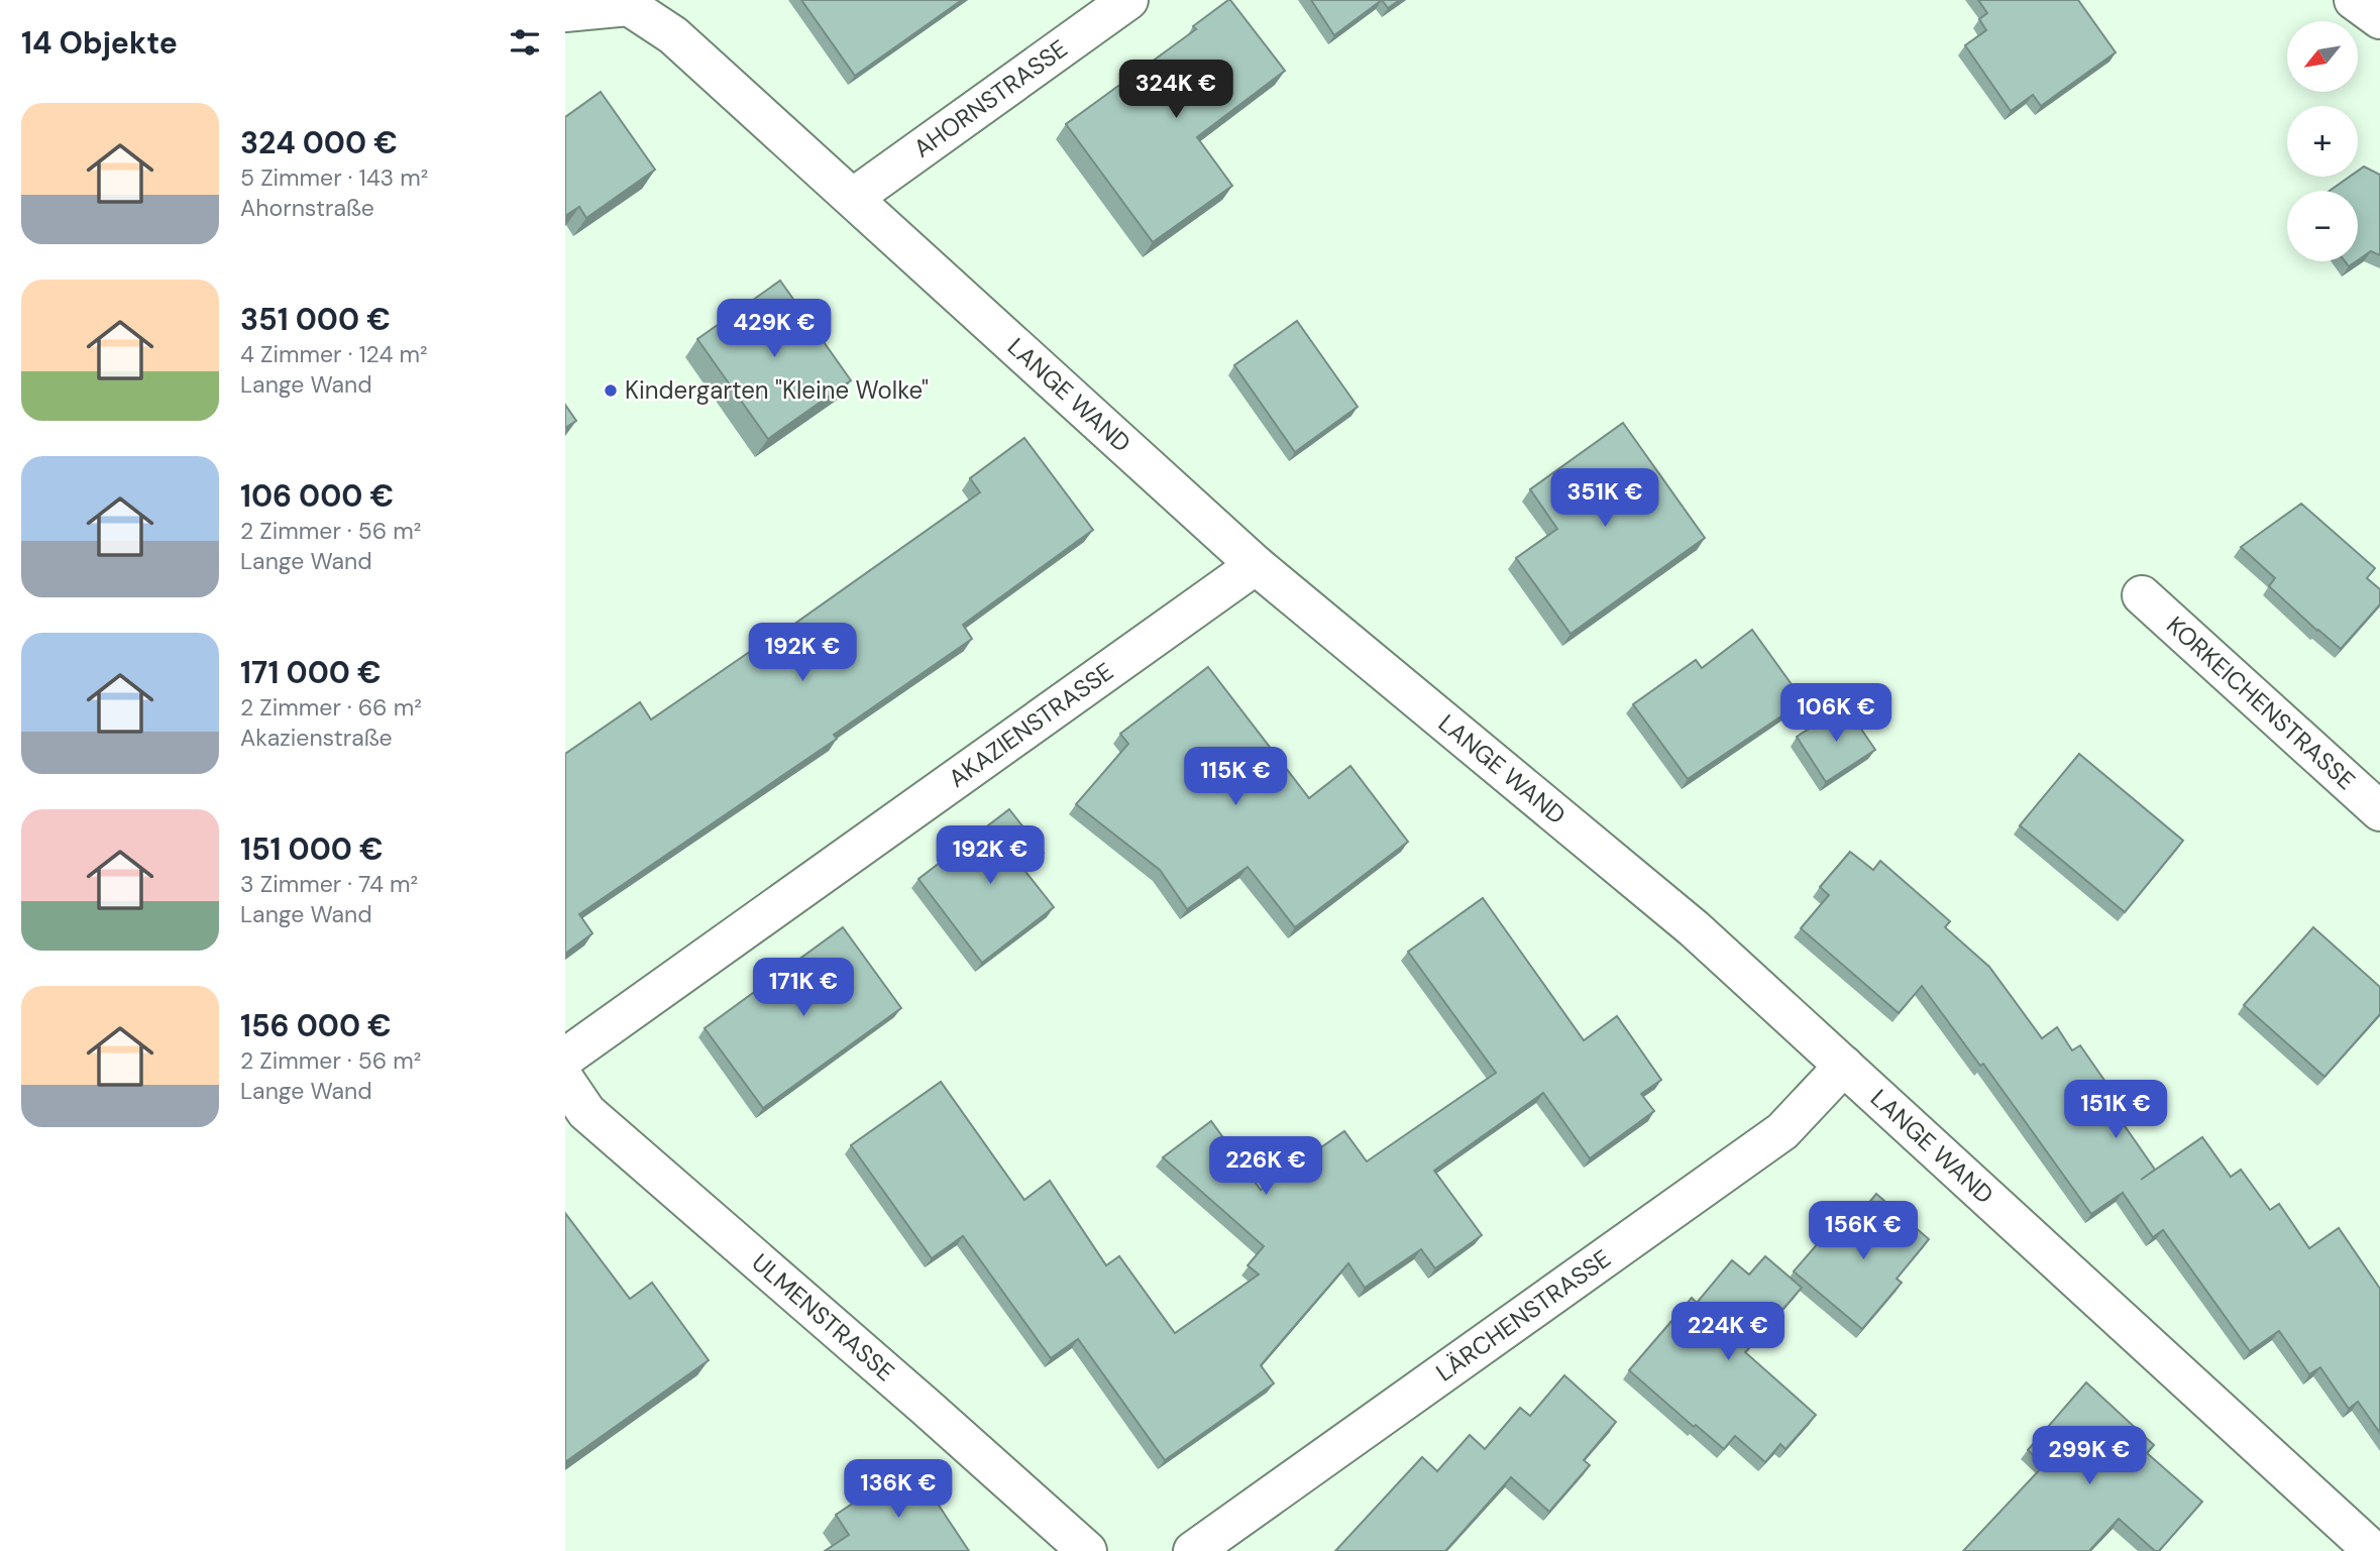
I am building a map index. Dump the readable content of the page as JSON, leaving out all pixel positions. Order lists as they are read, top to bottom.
{
  "streets": {
    "street": [
      "AHORNSTRASSE",
      "LANGE WAND",
      "KORKEICHENSTRASSE",
      "AKAZIENSTRASSE",
      "LÄRCHENSTRASSE",
      "ULMENSTRASSE"
    ]
  },
  "crossings": [
    ["AHORNSTRASSE", "LANGE WAND"],
    ["LANGE WAND", "AKAZIENSTRASSE"],
    ["LANGE WAND", "LÄRCHENSTRASSE"]
  ],
  "places": ["Kindergarten \"Kleine Wolke\""],
  "north": "bottom left",
  "page": {
    "heading": "14 Objekte",
    "map_buttons": ["+", "−"],
    "price": [
      "324K €",
      "429K €",
      "351K €",
      "192K €",
      "106K €",
      "115K €",
      "192K €",
      "171K €",
      "151K €",
      "226K €",
      "156K €",
      "224K €",
      "299K €",
      "136K €"
    ],
    "list": [
      {
        "name": "324 000 €",
        "note": "5 Zimmer · 143 m² · Ahornstraße"
      },
      {
        "name": "351 000 €",
        "note": "4 Zimmer · 124 m² · Lange Wand"
      },
      {
        "name": "106 000 €",
        "note": "2 Zimmer · 56 m² · Lange Wand"
      },
      {
        "name": "171 000 €",
        "note": "2 Zimmer · 66 m² · Akazienstraße"
      },
      {
        "name": "151 000 €",
        "note": "3 Zimmer · 74 m² · Lange Wand"
      },
      {
        "name": "156 000 €",
        "note": "2 Zimmer · 56 m² · Lange Wand"
      }
    ]
  }
}
